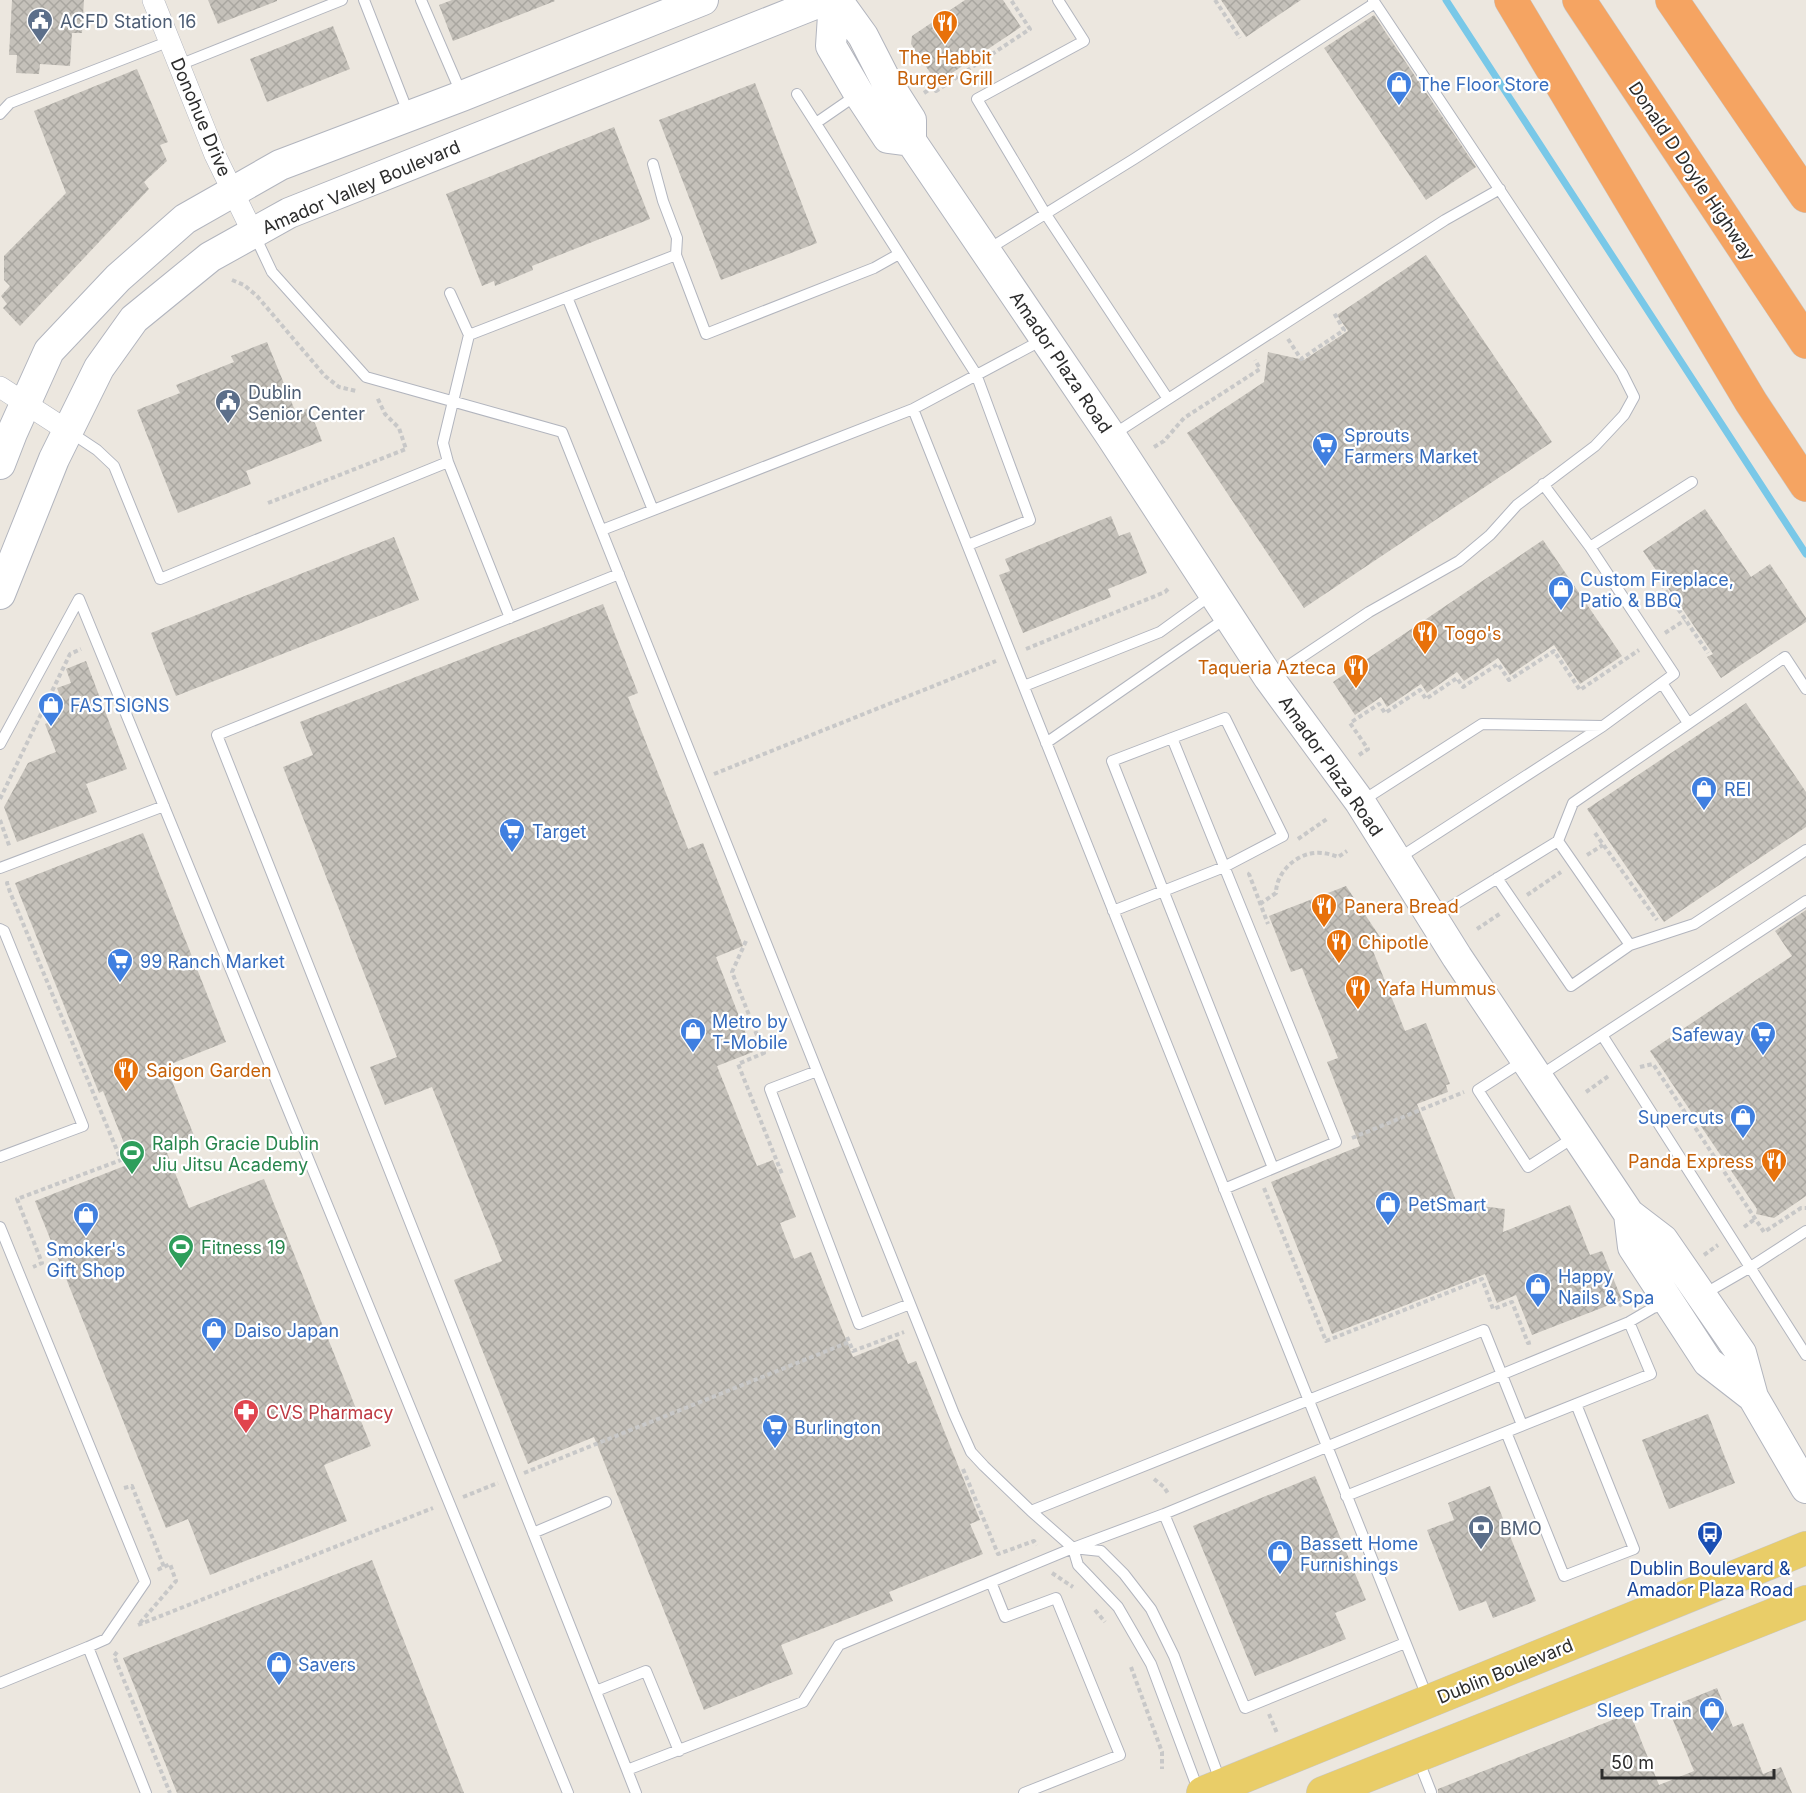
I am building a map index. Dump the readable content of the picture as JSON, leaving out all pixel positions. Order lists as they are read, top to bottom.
{
  "streets": {
    "highway": ["Donald D Doyle Highway"],
    "main road": ["Dublin Boulevard"],
    "street": ["Donohue Drive", "Amador Valley Boulevard", "Amador Plaza Road"]
  },
  "crossings": [
    ["Donohue Drive", "Amador Valley Boulevard"]
  ],
  "places": {
    "public building": ["ACFD Station 16", "Dublin Senior Center"],
    "restaurant": [
      "The Habbit Burger Grill",
      "Togo's",
      "Taqueria Azteca",
      "Panera Bread",
      "Chipotle",
      "Yafa Hummus",
      "Saigon Garden",
      "Panda Express"
    ],
    "shop": [
      "The Floor Store",
      "Custom Fireplace, Patio & BBQ",
      "FASTSIGNS",
      "REI",
      "Metro by T-Mobile",
      "Supercuts",
      "PetSmart",
      "Smoker's Gift Shop",
      "Happy Nails & Spa",
      "Daiso Japan",
      "Bassett Home Furnishings",
      "Savers",
      "Sleep Train"
    ],
    "supermarket": [
      "Sprouts Farmers Market",
      "Target",
      "99 Ranch Market",
      "Safeway",
      "Burlington"
    ],
    "sports": ["Ralph Gracie Dublin Jiu Jitsu Academy", "Fitness 19"],
    "pharmacy": ["CVS Pharmacy"],
    "bank": ["BMO"],
    "bus stop": ["Dublin Boulevard & Amador Plaza Road"]
  },
  "scale_bar": "50 m"
}
